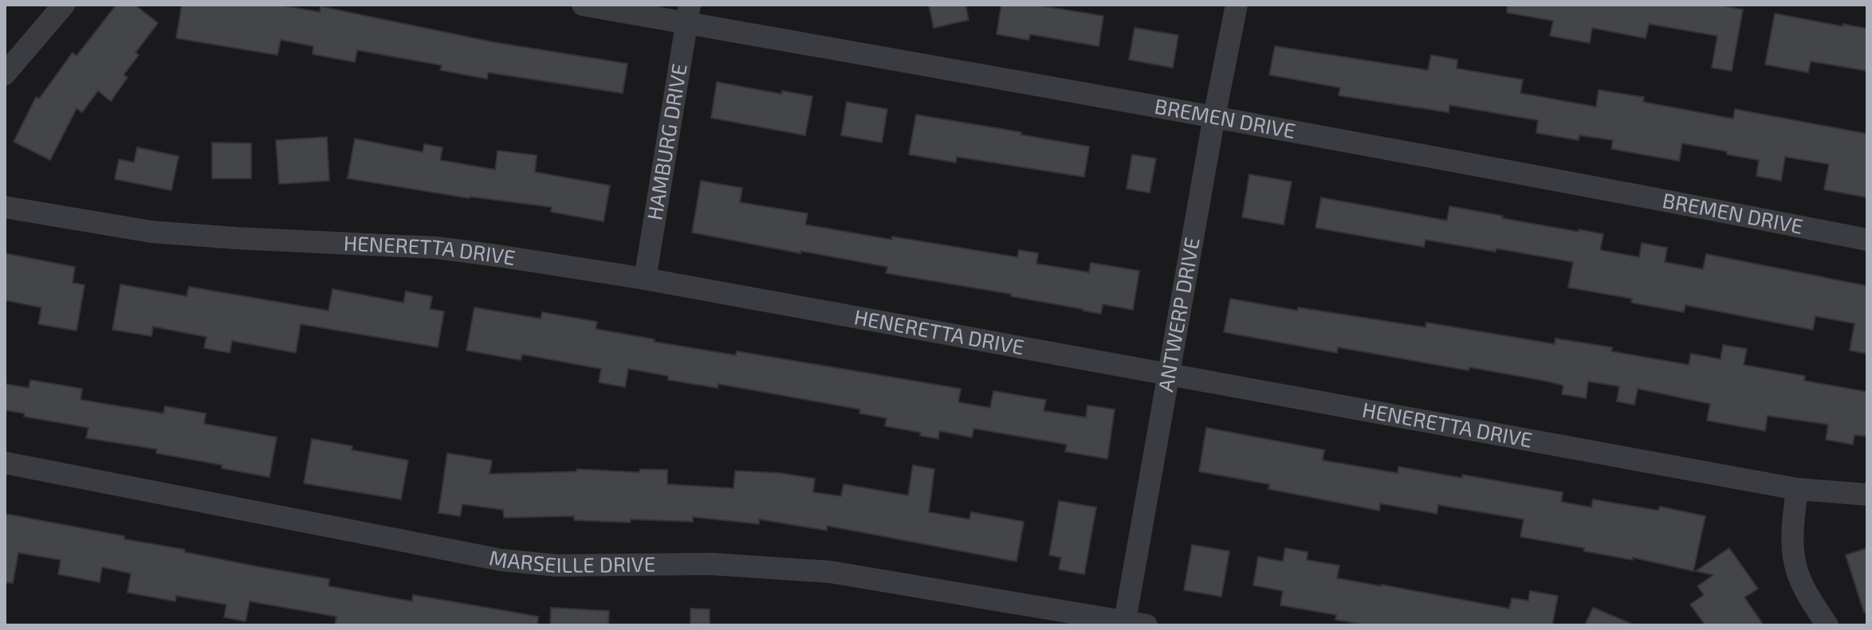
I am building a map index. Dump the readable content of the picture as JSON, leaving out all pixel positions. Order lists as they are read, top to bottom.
{
  "streets": {
    "street": [
      "BREMEN DRIVE",
      "HAMBURG DRIVE",
      "HENERETTA DRIVE",
      "ANTWERP DRIVE",
      "MARSEILLE DRIVE"
    ]
  },
  "crossings": [
    ["BREMEN DRIVE", "HAMBURG DRIVE"],
    ["BREMEN DRIVE", "ANTWERP DRIVE"],
    ["HAMBURG DRIVE", "HENERETTA DRIVE"],
    ["HENERETTA DRIVE", "ANTWERP DRIVE"],
    ["ANTWERP DRIVE", "MARSEILLE DRIVE"]
  ]
}
